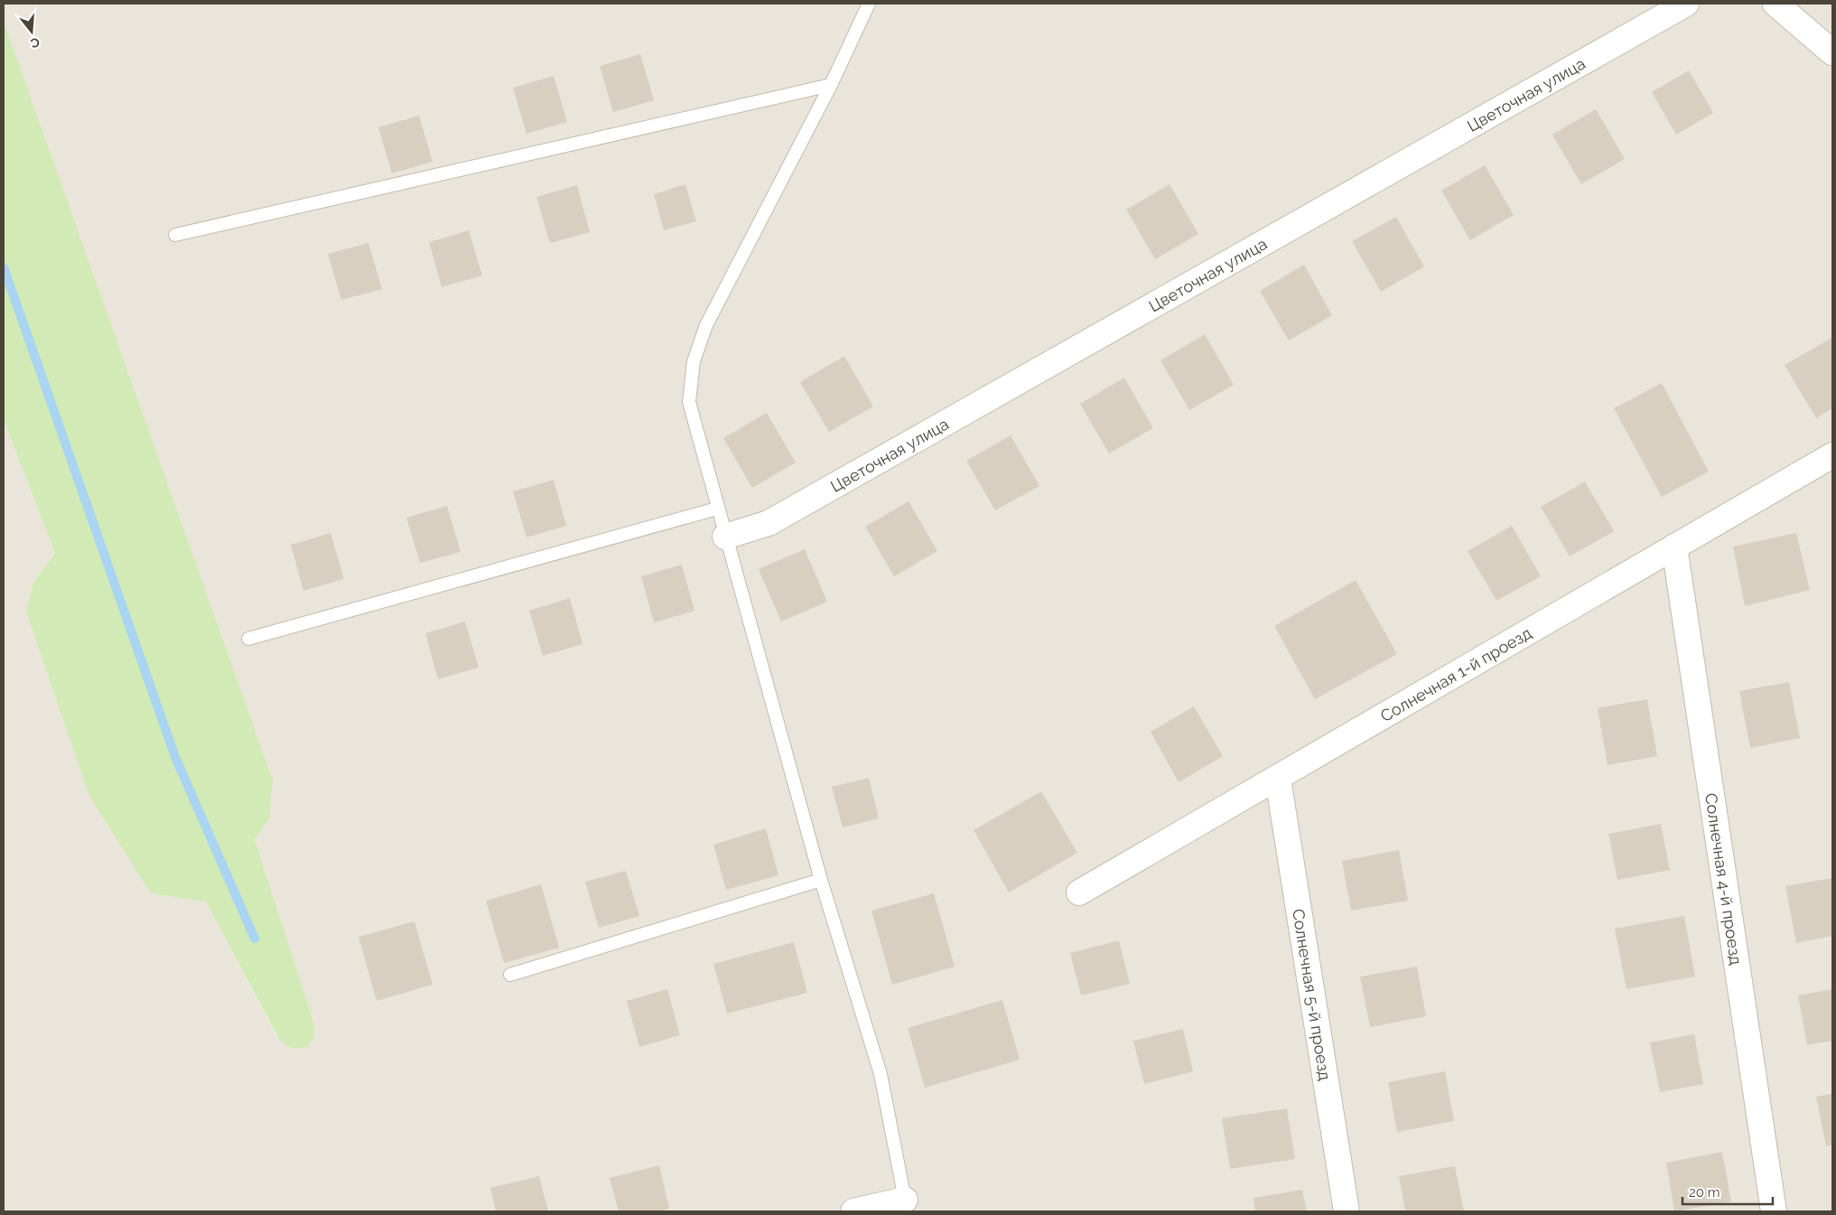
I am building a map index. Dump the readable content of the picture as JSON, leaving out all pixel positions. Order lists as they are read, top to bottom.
{
  "streets": {
    "street": [
      "Цветочная улица",
      "Солнечная 1-й проезд",
      "Солнечная 4-й проезд",
      "Солнечная 5-й проезд"
    ]
  },
  "crossings": [
    ["Солнечная 1-й проезд", "Солнечная 4-й проезд"],
    ["Солнечная 1-й проезд", "Солнечная 5-й проезд"]
  ],
  "scale_bar": "20 m",
  "north": "bottom"
}
